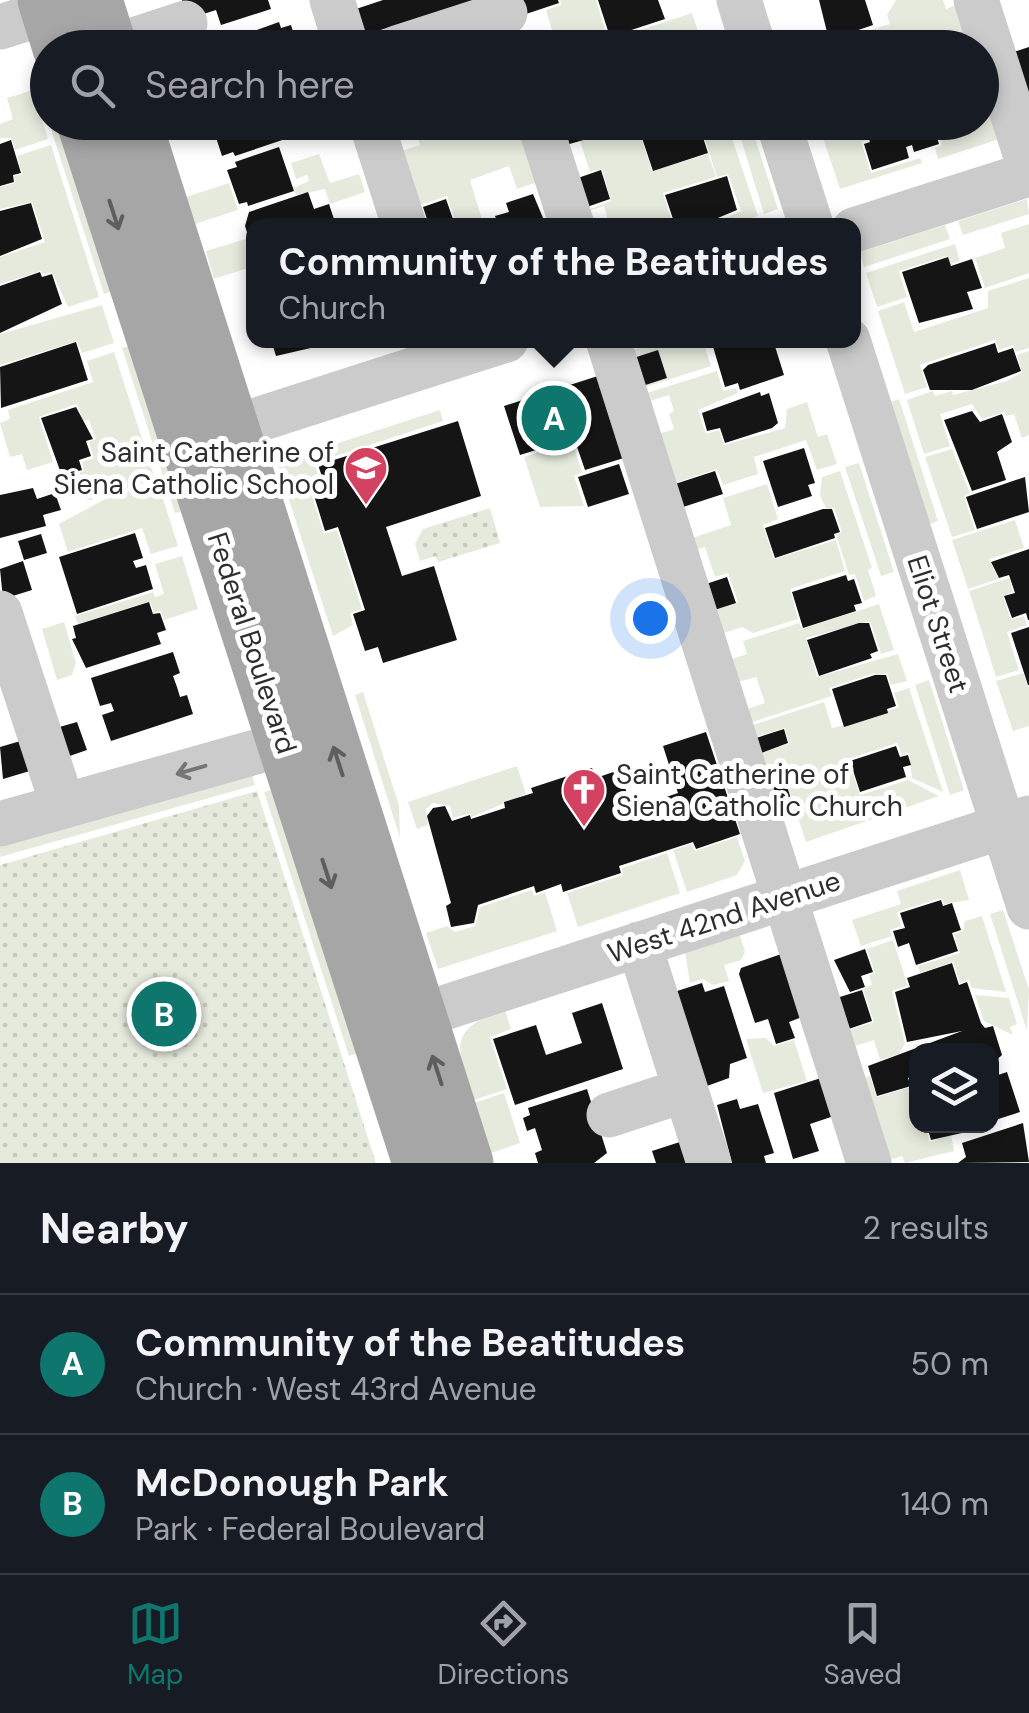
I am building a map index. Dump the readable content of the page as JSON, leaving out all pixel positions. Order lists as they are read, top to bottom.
{
  "streets": {
    "main road": ["Federal Boulevard"],
    "street": ["Eliot Street", "West 42nd Avenue"]
  },
  "crossings": [
    ["Eliot Street", "West 42nd Avenue"],
    ["Federal Boulevard", "West 42nd Avenue"]
  ],
  "places": {
    "school or university": ["Saint Catherine of Siena Catholic School"],
    "church": ["Saint Catherine of Siena Catholic Church"]
  },
  "page": {
    "search": "Search here",
    "popup": ["Community of the Beatitudes", "Church"],
    "pins": ["A", "B"],
    "heading": ["Nearby", "2 results"],
    "list": [
      {
        "mark": "A",
        "name": "Community of the Beatitudes",
        "note": "Church · West 43rd Avenue",
        "value": "50 m"
      },
      {
        "mark": "B",
        "name": "McDonough Park",
        "note": "Park · Federal Boulevard",
        "value": "140 m"
      }
    ],
    "nav": ["Map", "Directions", "Saved"]
  }
}
